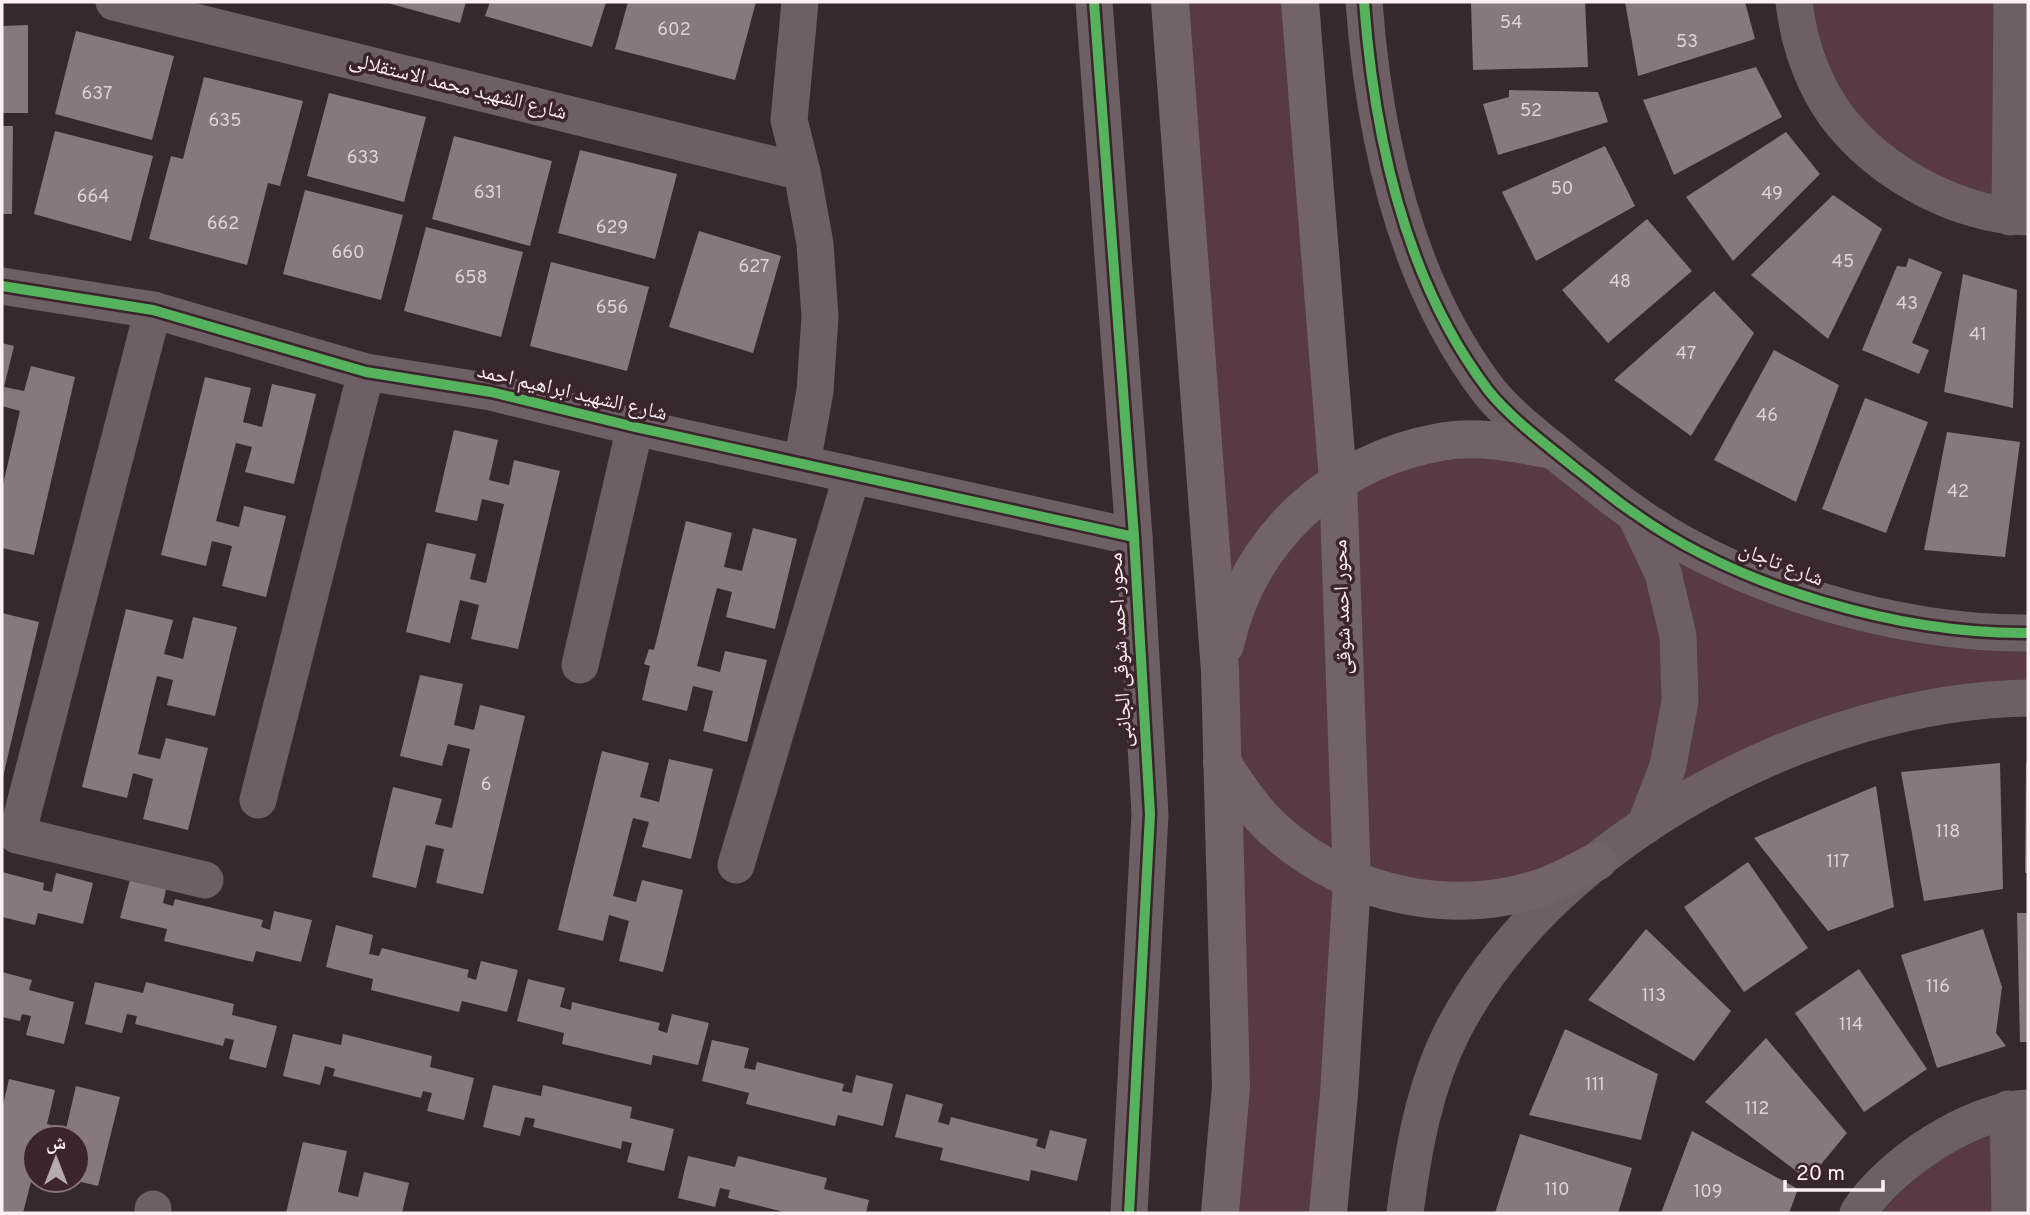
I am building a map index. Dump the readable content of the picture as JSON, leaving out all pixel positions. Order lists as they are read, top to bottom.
{
  "streets": {
    "main road": ["محور احمد شوقى"],
    "street": [
      "شارع الشهيد محمد الاستقلالى",
      "شارع الشهيد ابراهيم احمد",
      "شارع تاجان",
      "محور احمد شوقى الجانبى"
    ]
  },
  "crossings": [
    ["شارع الشهيد ابراهيم احمد", "محور احمد شوقى الجانبى"]
  ],
  "house_numbers": [
    "54",
    "602",
    "53",
    "637",
    "52",
    "635",
    "633",
    "50",
    "631",
    "49",
    "664",
    "662",
    "629",
    "660",
    "45",
    "627",
    "658",
    "48",
    "43",
    "656",
    "41",
    "47",
    "46",
    "42",
    "6",
    "118",
    "117",
    "116",
    "113",
    "114",
    "111",
    "112",
    "110",
    "109"
  ],
  "scale_bar": "20 m",
  "north": "top"
}
